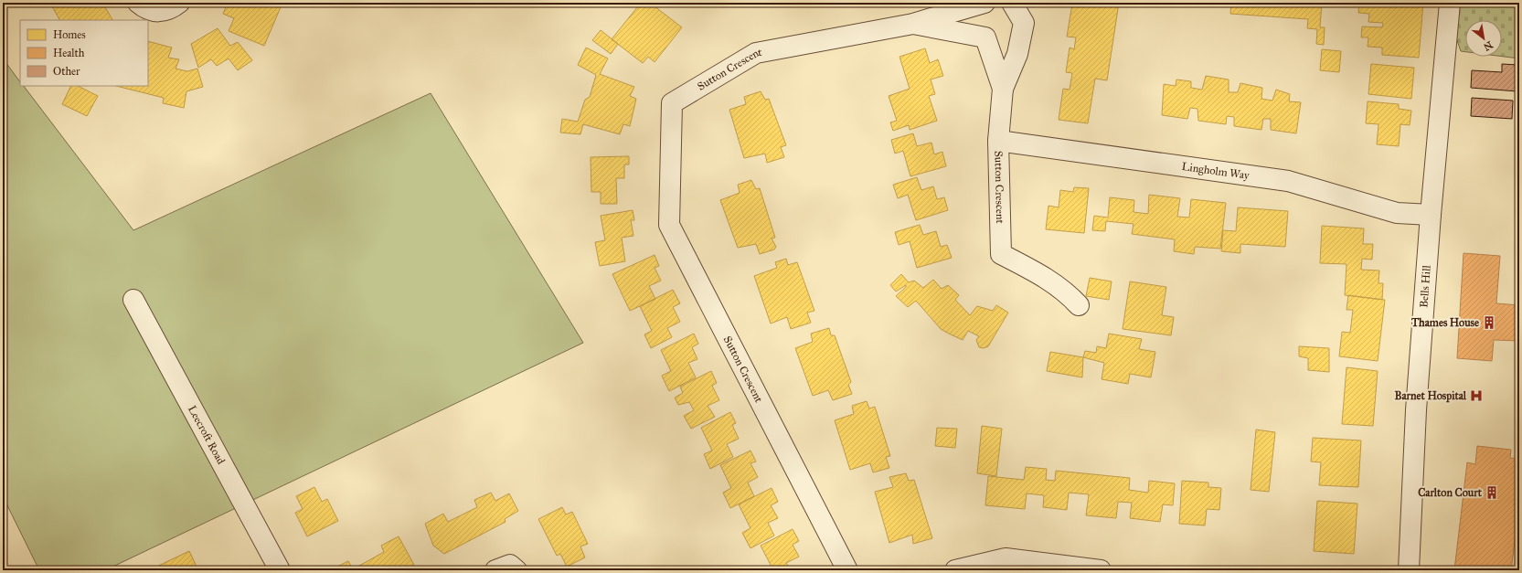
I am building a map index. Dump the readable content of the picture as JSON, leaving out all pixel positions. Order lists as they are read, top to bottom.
{
  "streets": {
    "street": [
      "Sutton Crescent",
      "Lingholm Way",
      "Bells Hill",
      "Leecroft Road"
    ]
  },
  "crossings": [
    ["Sutton Crescent", "Lingholm Way"],
    ["Lingholm Way", "Bells Hill"]
  ],
  "places": {
    "building": ["Thames House", "Carlton Court"],
    "hospital": ["Barnet Hospital"]
  },
  "legend": ["Homes", "Health", "Other"],
  "north": "bottom right"
}
